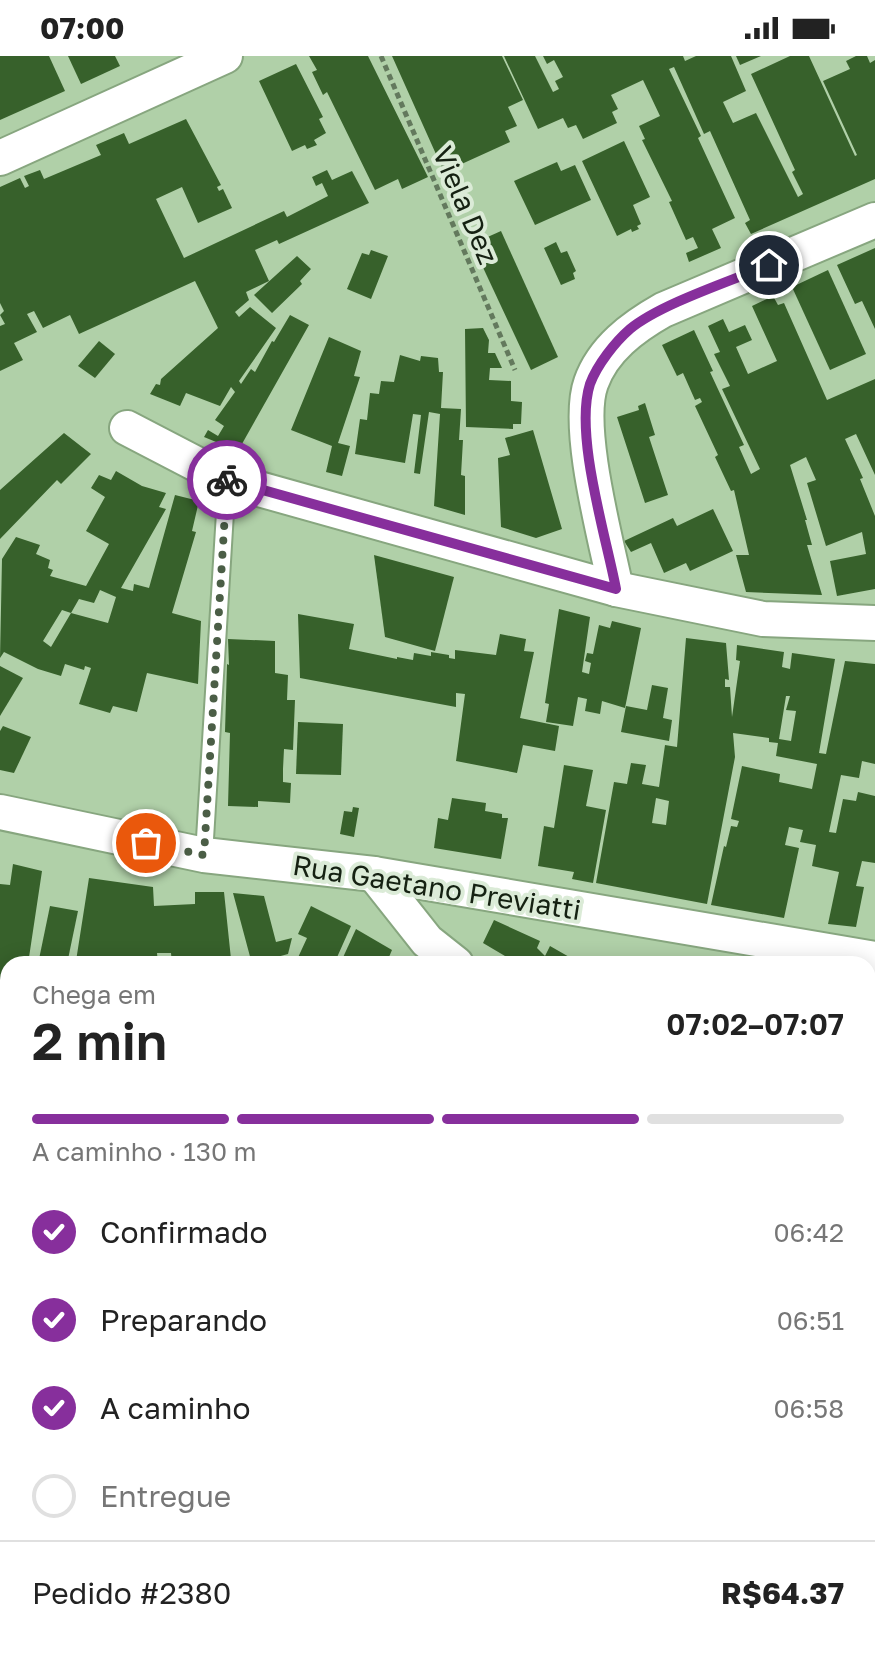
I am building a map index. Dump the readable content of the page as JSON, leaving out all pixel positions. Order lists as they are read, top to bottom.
{
  "streets": {
    "street": ["Rua Gaetano Previatti"],
    "path": ["Viela Dez"]
  },
  "page": {
    "status": "07:00",
    "heading": ["2 min", "Chega em", "07:02–07:07"],
    "panel": ["Pedido #2380", "R$64.37"],
    "bar": "A caminho · 130 m",
    "list": [
      ["Confirmado", "06:42"],
      ["Preparando", "06:51"],
      ["A caminho", "06:58"],
      "Entregue"
    ]
  }
}
